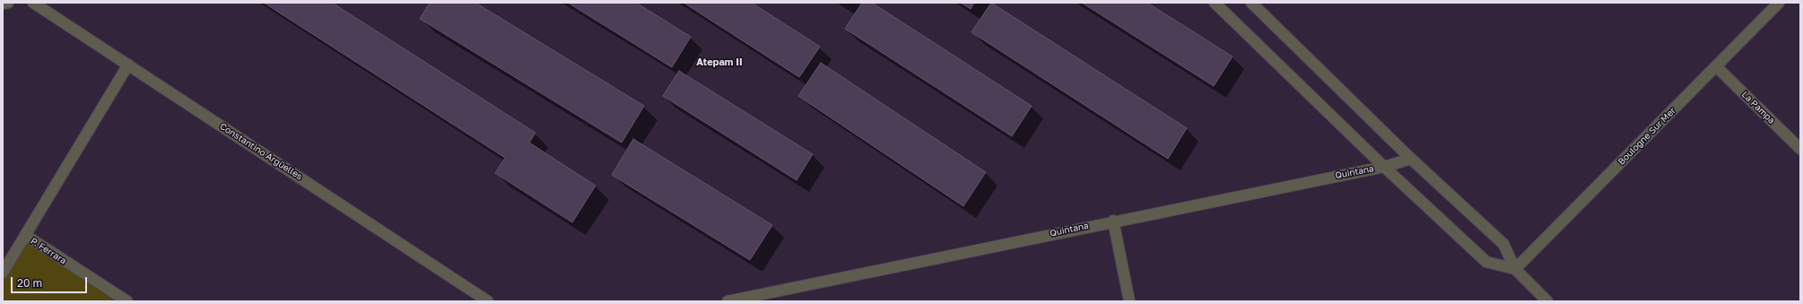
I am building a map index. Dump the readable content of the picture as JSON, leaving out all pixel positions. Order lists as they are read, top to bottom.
{
  "streets": {
    "street": [
      "La Pampa",
      "Boulogne Sur Mer",
      "Constantino Argüelles",
      "Quintana",
      "P. Ferrara"
    ]
  },
  "crossings": [
    ["La Pampa", "Boulogne Sur Mer"]
  ],
  "districts": ["Atepam II"],
  "scale_bar": "20 m"
}
